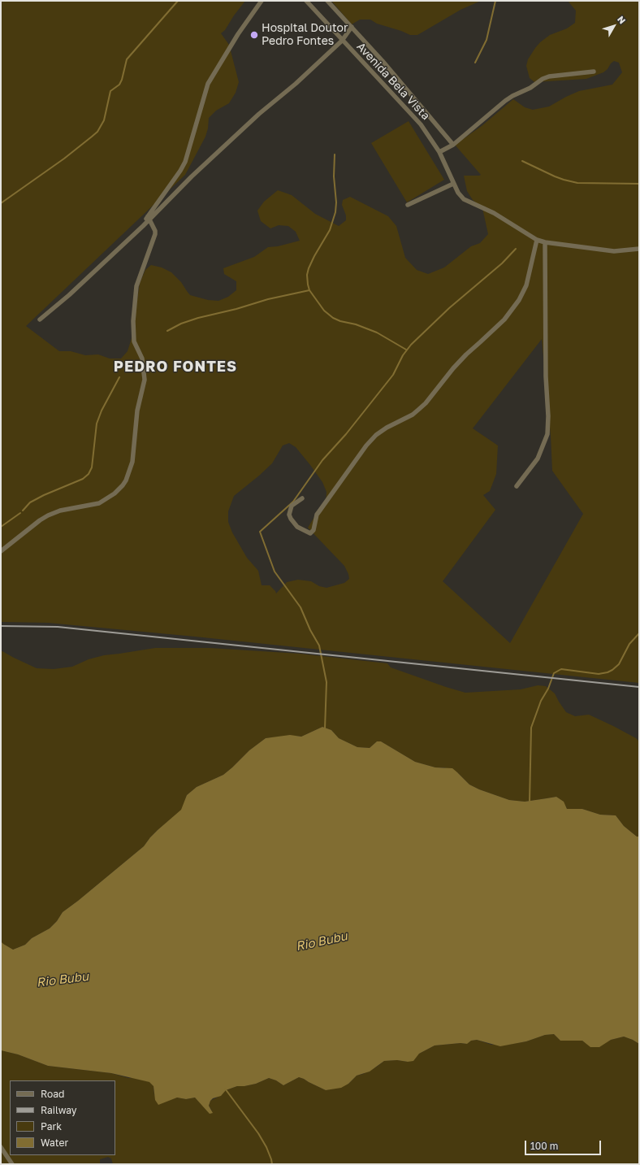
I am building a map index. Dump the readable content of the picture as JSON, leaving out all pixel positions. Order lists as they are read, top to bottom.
{
  "streets": {
    "street": ["Avenida Bela Vista"]
  },
  "districts": ["PEDRO FONTES"],
  "water": ["Rio Bubu"],
  "places": ["Hospital Doutor Pedro Fontes"],
  "legend": [
    "Road",
    "Railway",
    "Park",
    "Water"
  ],
  "scale_bar": "100 m",
  "north": "top right"
}
